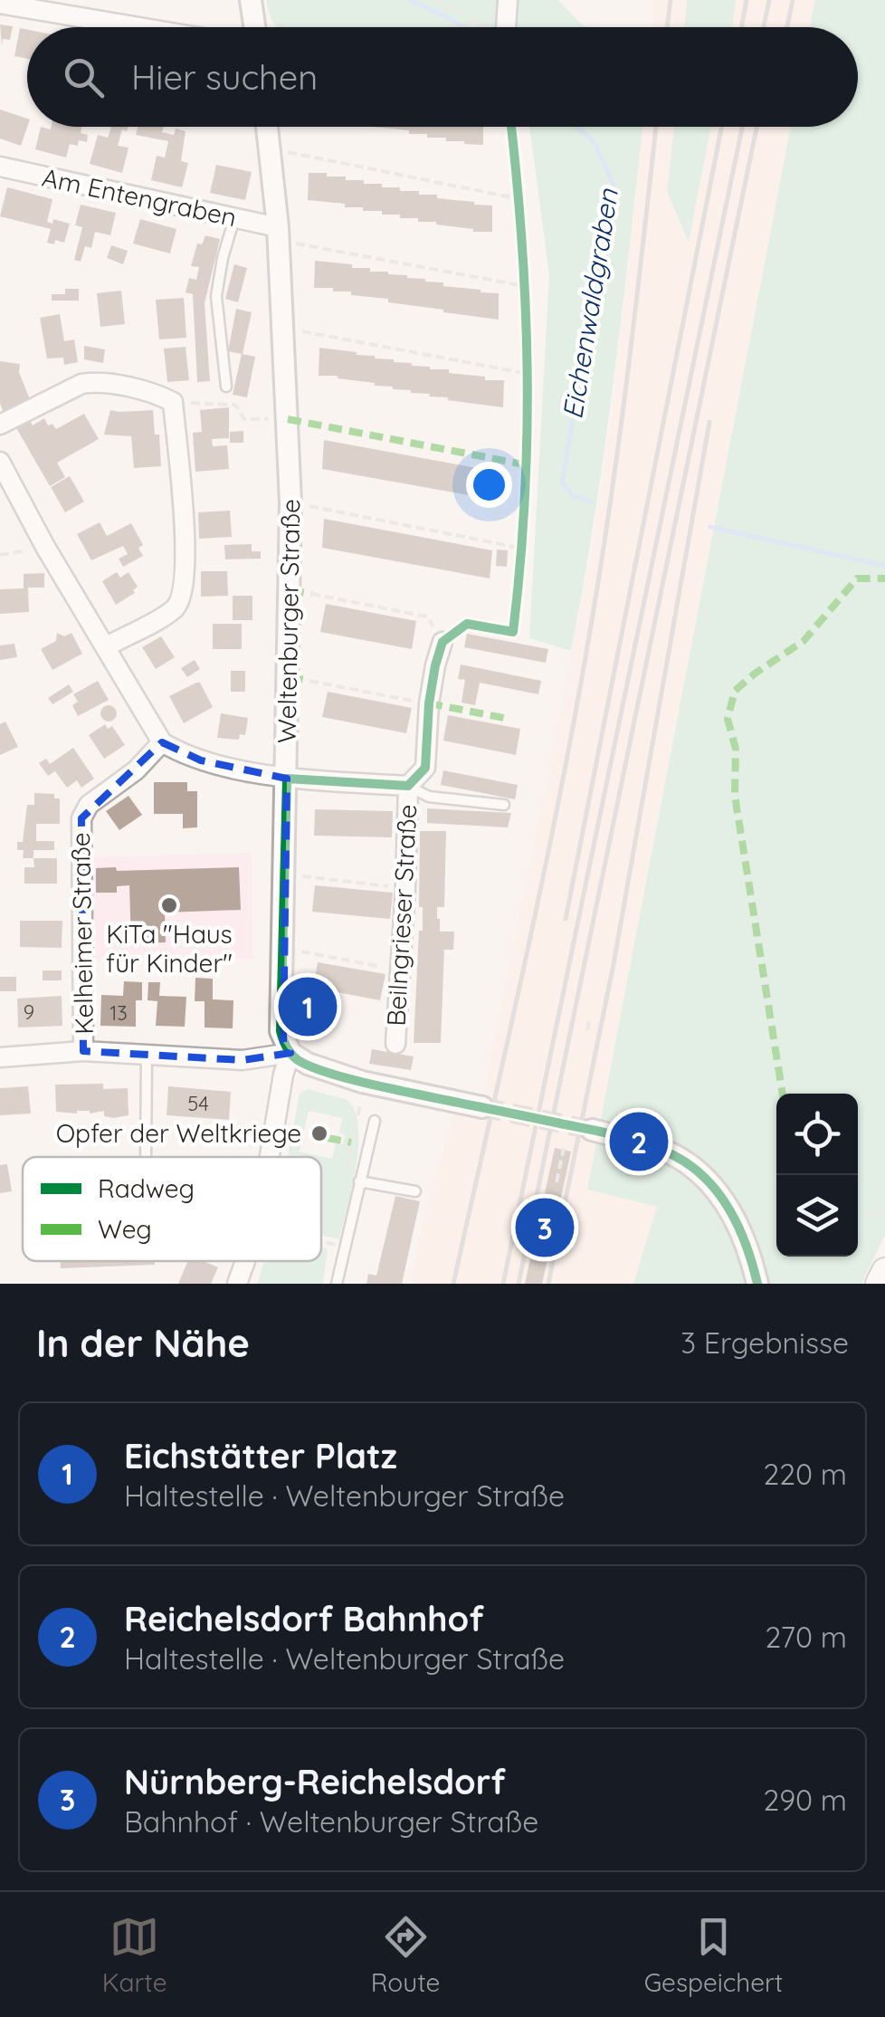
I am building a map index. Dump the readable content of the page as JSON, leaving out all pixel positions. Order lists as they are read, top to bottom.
{
  "streets": {
    "street": [
      "Am Entengraben",
      "Weltenburger Straße",
      "Beilngrieser Straße",
      "Kelheimer Straße"
    ]
  },
  "crossings": [
    ["Am Entengraben", "Weltenburger Straße"],
    ["Weltenburger Straße", "Beilngrieser Straße"],
    ["Beilngrieser Straße", "Kelheimer Straße"]
  ],
  "water": ["Eichenwaldgraben"],
  "places": ["KiTa \"Haus für Kinder\"", "Opfer der Weltkriege"],
  "house_numbers": ["9", "13", "54"],
  "legend": ["Radweg", "Weg"],
  "page": {
    "search": "Hier suchen",
    "pins": ["1", "2", "3"],
    "heading": ["In der Nähe", "3 Ergebnisse"],
    "list": [
      {
        "mark": "1",
        "name": "Eichstätter Platz",
        "note": "Haltestelle · Weltenburger Straße",
        "value": "220 m"
      },
      {
        "mark": "2",
        "name": "Reichelsdorf Bahnhof",
        "note": "Haltestelle · Weltenburger Straße",
        "value": "270 m"
      },
      {
        "mark": "3",
        "name": "Nürnberg-Reichelsdorf",
        "note": "Bahnhof · Weltenburger Straße",
        "value": "290 m"
      }
    ],
    "nav": ["Karte", "Route", "Gespeichert"]
  }
}
